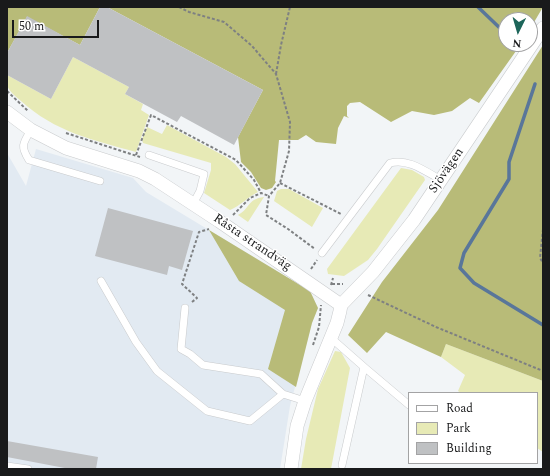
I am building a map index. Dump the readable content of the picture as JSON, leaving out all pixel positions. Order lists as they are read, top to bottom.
{
  "streets": {
    "street": ["Sjövägen", "Råsta strandväg"]
  },
  "crossings": [
    ["Sjövägen", "Råsta strandväg"]
  ],
  "legend": ["Road", "Park", "Building"],
  "scale_bar": "50 m",
  "north": "bottom"
}
